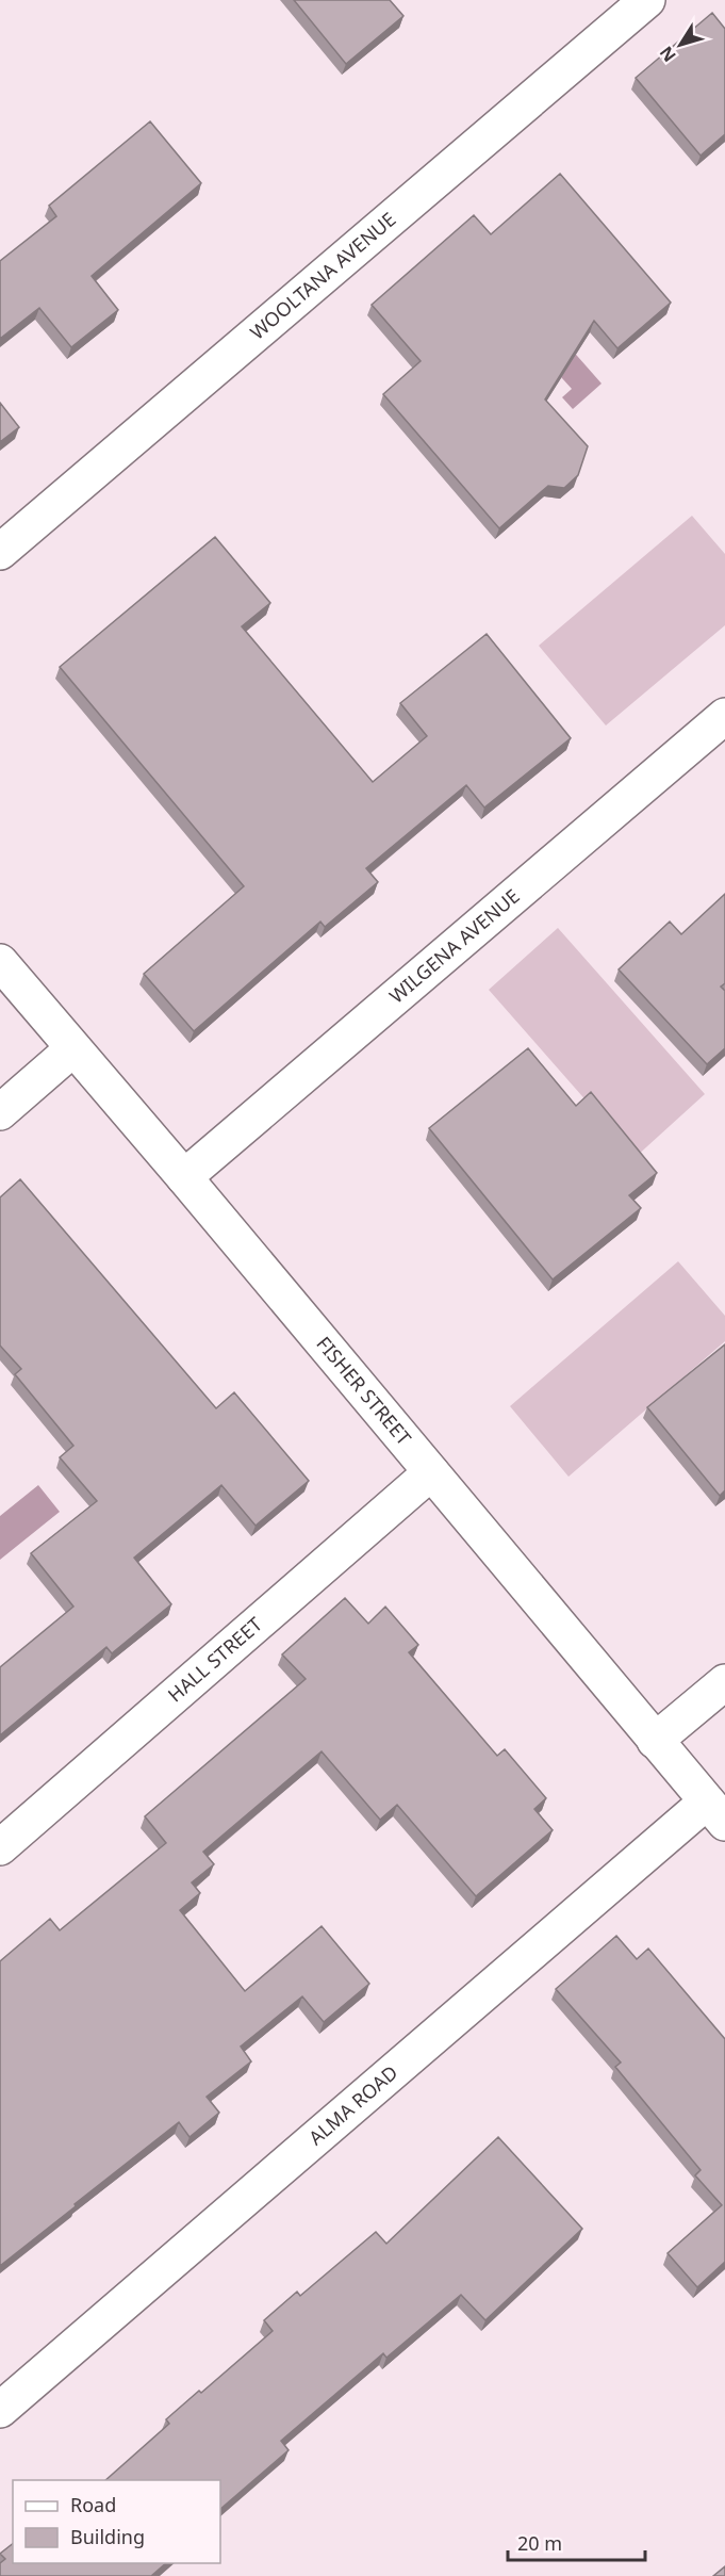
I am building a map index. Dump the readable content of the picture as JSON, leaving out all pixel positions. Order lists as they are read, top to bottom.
{
  "streets": {
    "street": [
      "WOOLTANA AVENUE",
      "WILGENA AVENUE",
      "FISHER STREET",
      "HALL STREET",
      "ALMA ROAD"
    ]
  },
  "crossings": [
    ["WILGENA AVENUE", "FISHER STREET"],
    ["FISHER STREET", "HALL STREET"],
    ["FISHER STREET", "ALMA ROAD"]
  ],
  "legend": ["Road", "Building"],
  "scale_bar": "20 m",
  "north": "bottom left"
}
